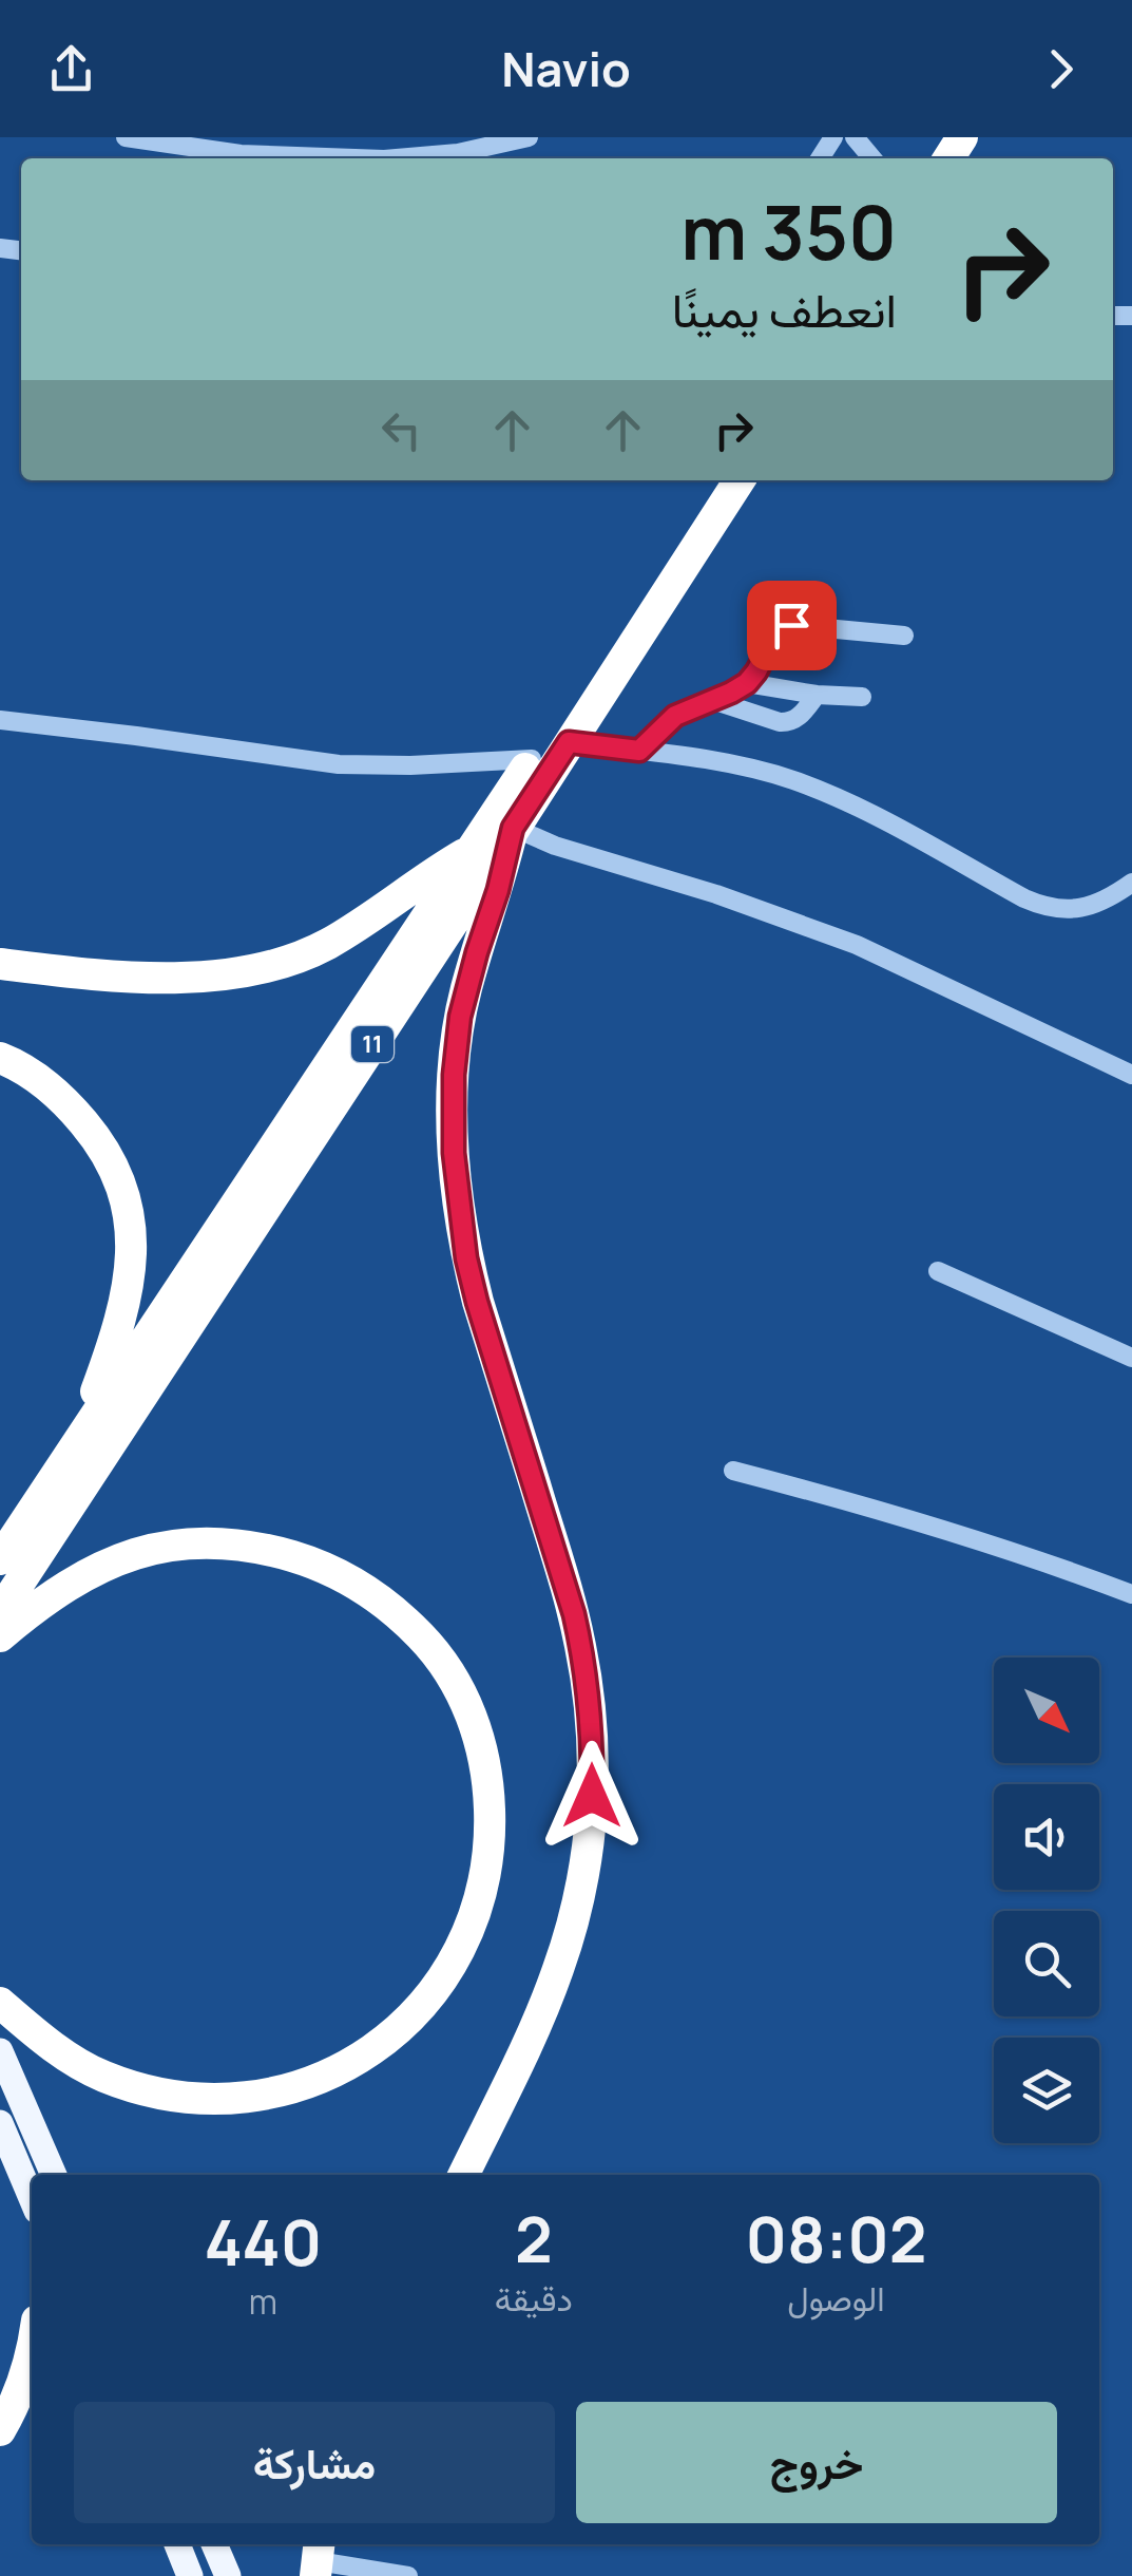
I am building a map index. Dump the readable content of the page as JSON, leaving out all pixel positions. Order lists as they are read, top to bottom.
{
  "streets": {
    "highway": ["11"]
  },
  "north": "bottom right",
  "page": {
    "header": "Navio",
    "turn": ["350 m", "انعطف يمينًا"],
    "eta": [
      "08:02",
      "الوصول",
      "2",
      "دقيقة",
      "440",
      "m"
    ],
    "buttons": ["خروج", "مشاركة"]
  }
}
